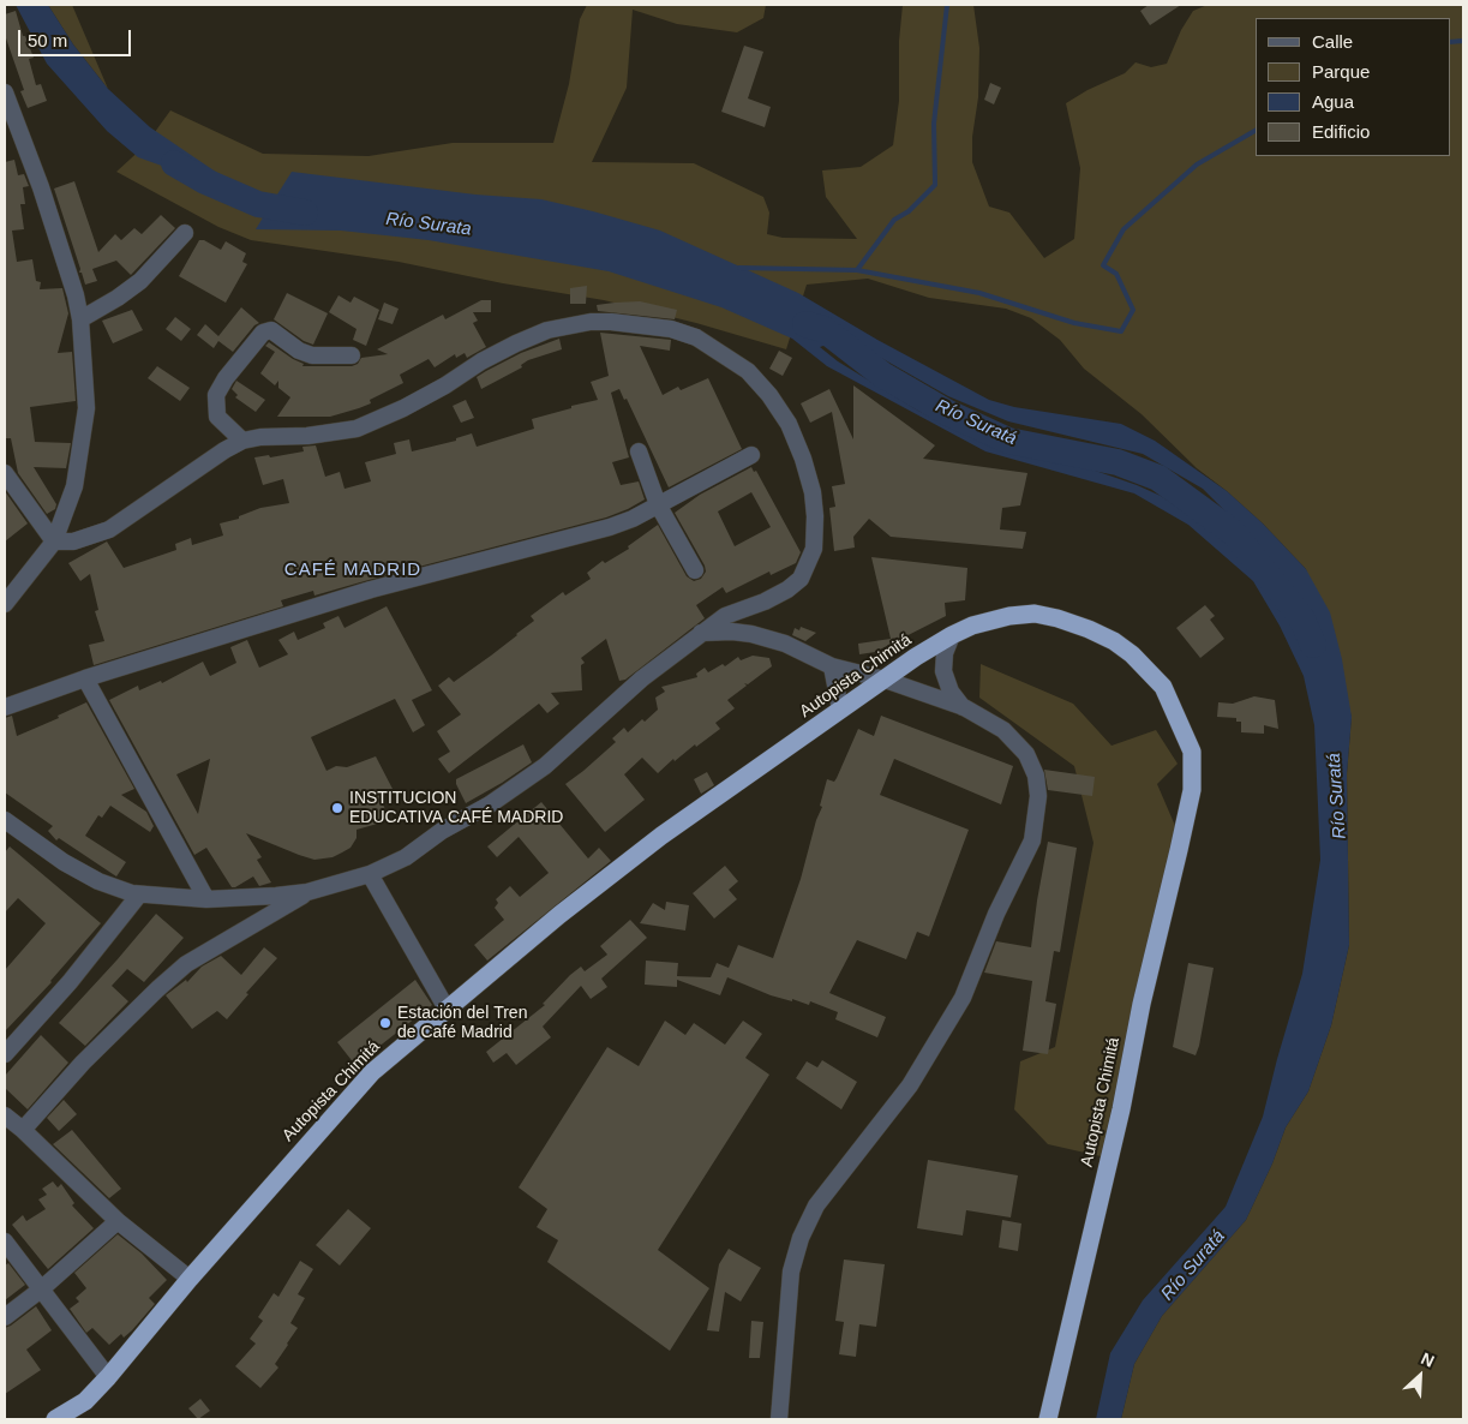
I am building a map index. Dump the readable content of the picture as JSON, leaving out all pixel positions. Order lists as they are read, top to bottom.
{
  "streets": {
    "highway": ["Autopista Chimitá"]
  },
  "districts": ["CAFÉ MADRID"],
  "water": ["Río Surata", "Río Suratá"],
  "places": ["INSTITUCION EDUCATIVA CAFÉ MADRID", "Estación del Tren de Café Madrid"],
  "legend": [
    "Calle",
    "Parque",
    "Agua",
    "Edificio"
  ],
  "scale_bar": "50 m",
  "north": "top right"
}
